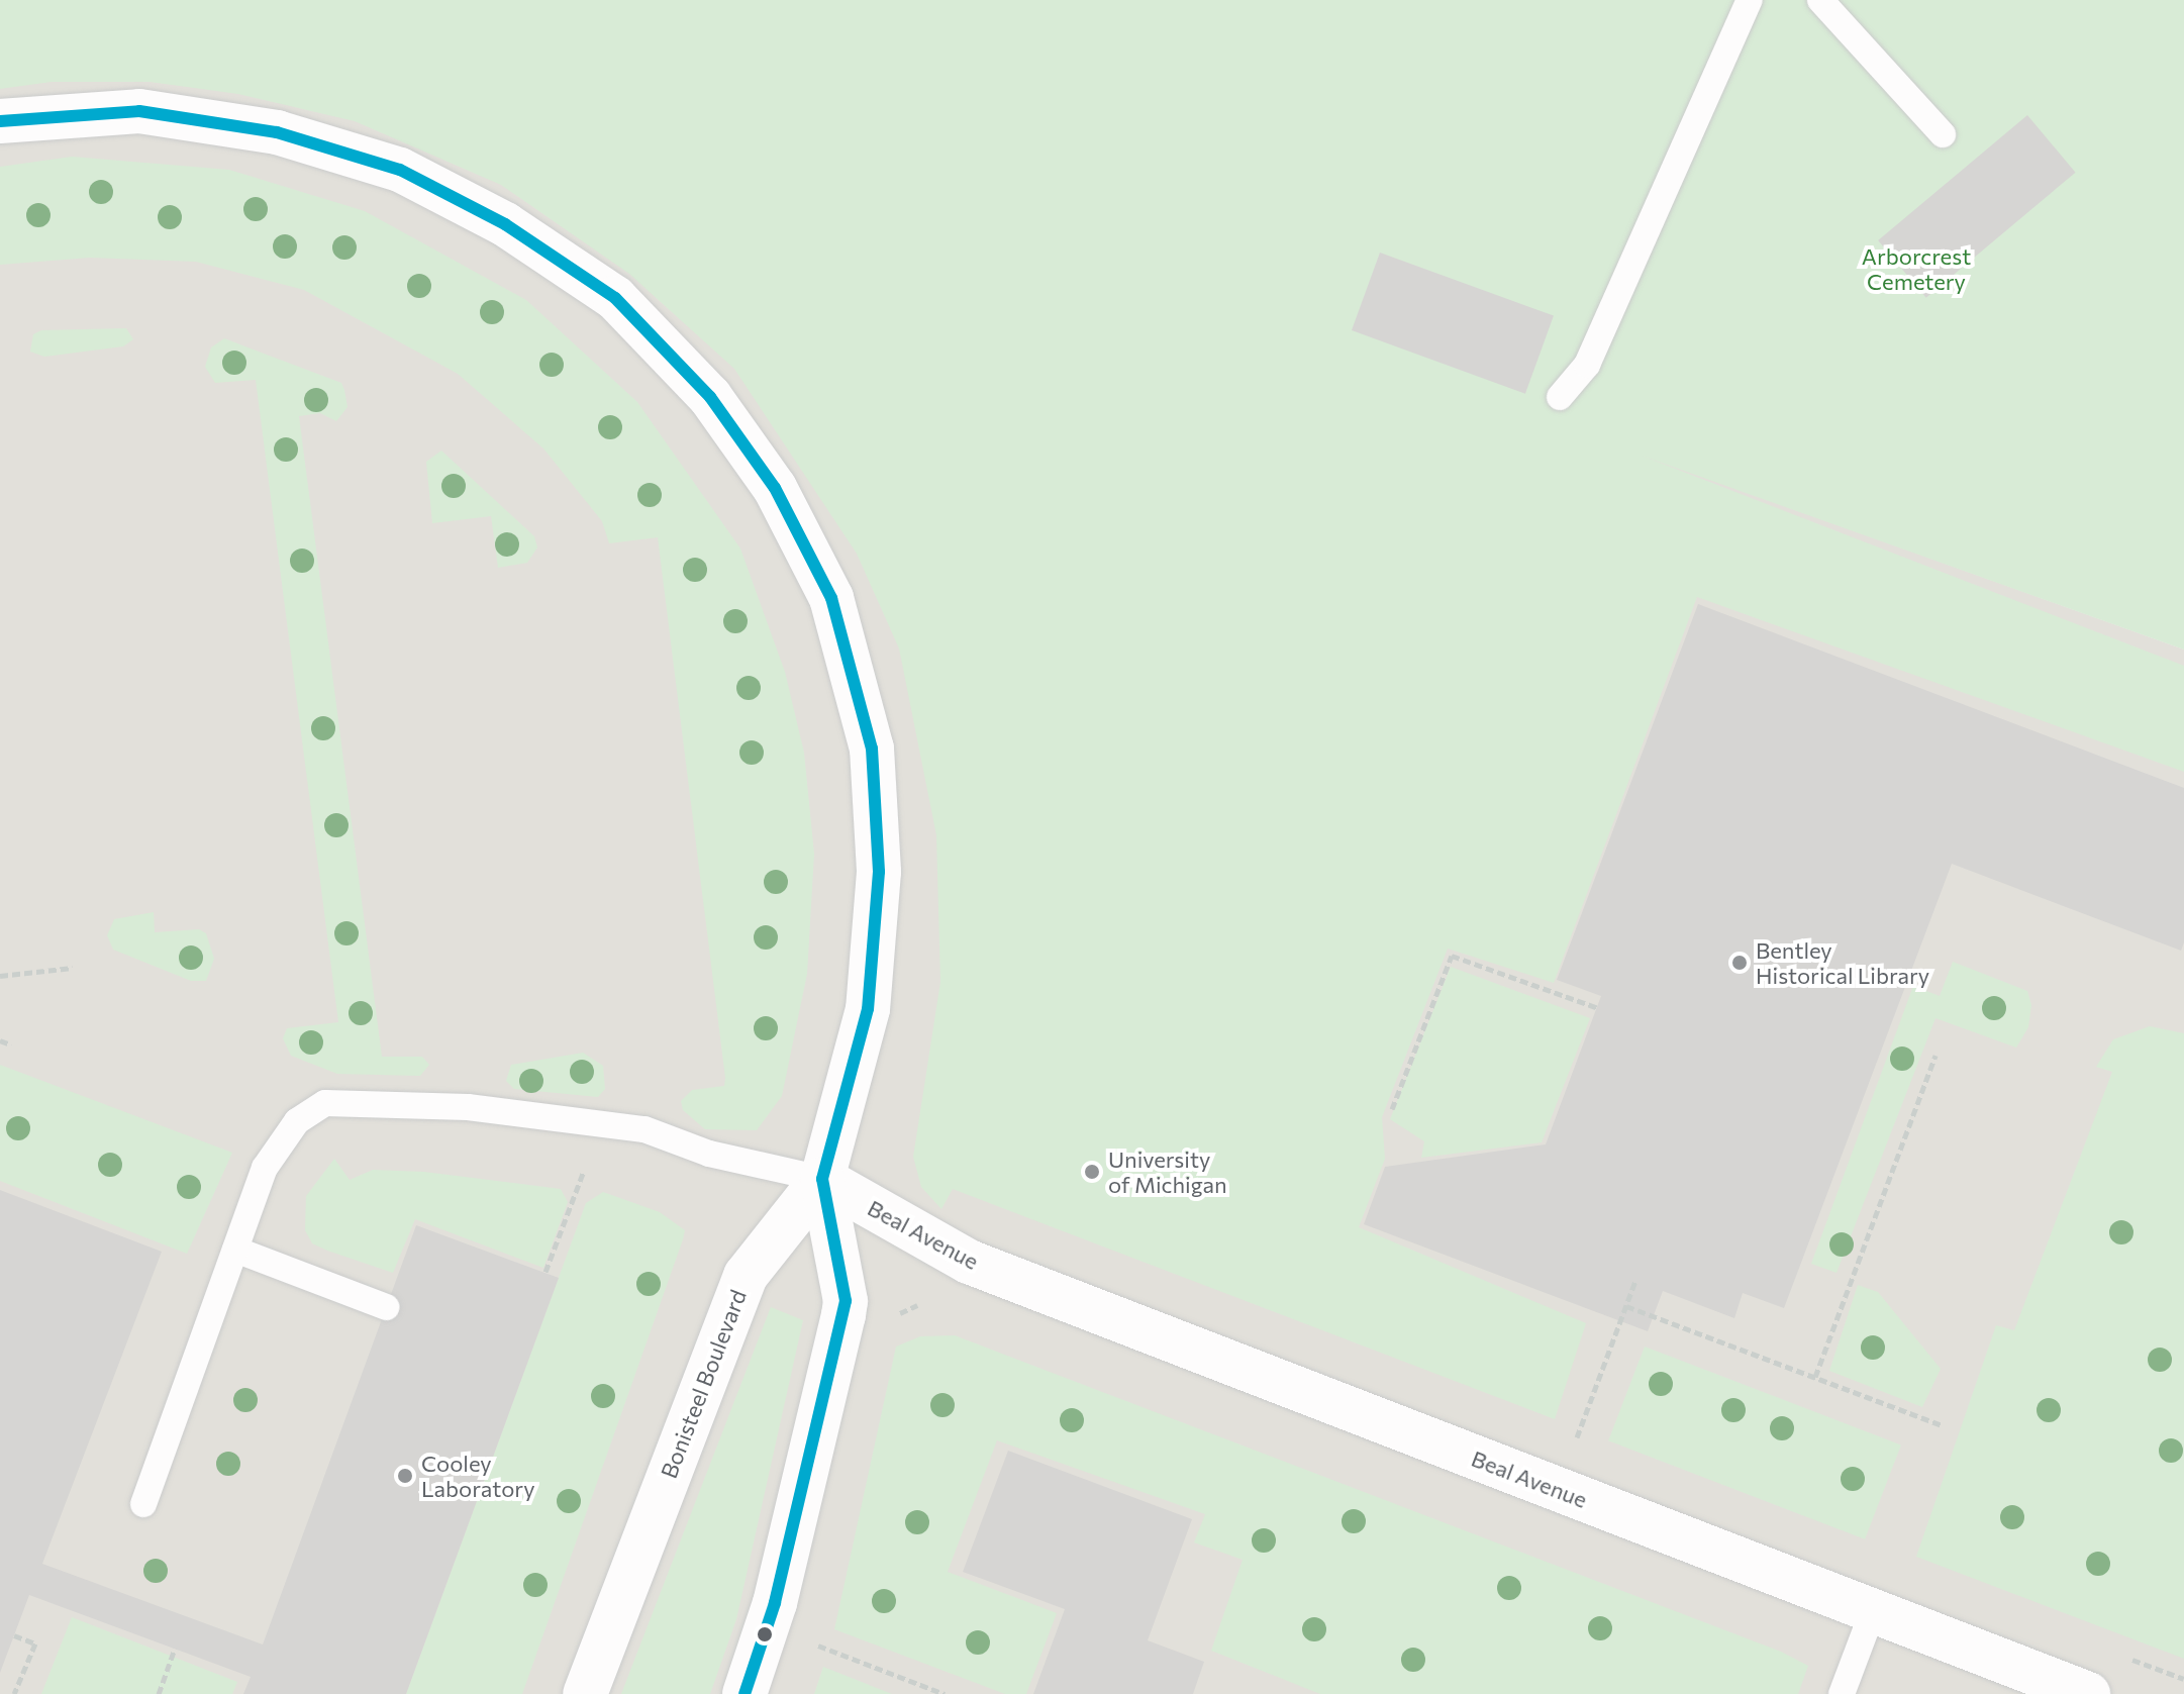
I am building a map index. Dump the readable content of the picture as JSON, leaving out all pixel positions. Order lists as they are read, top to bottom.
{
  "streets": {
    "street": ["Beal Avenue", "Bonisteel Boulevard"]
  },
  "crossings": [
    ["Beal Avenue", "Bonisteel Boulevard"]
  ],
  "parks": ["Arborcrest Cemetery"],
  "places": ["Bentley Historical Library", "University of Michigan", "Cooley Laboratory"]
}
